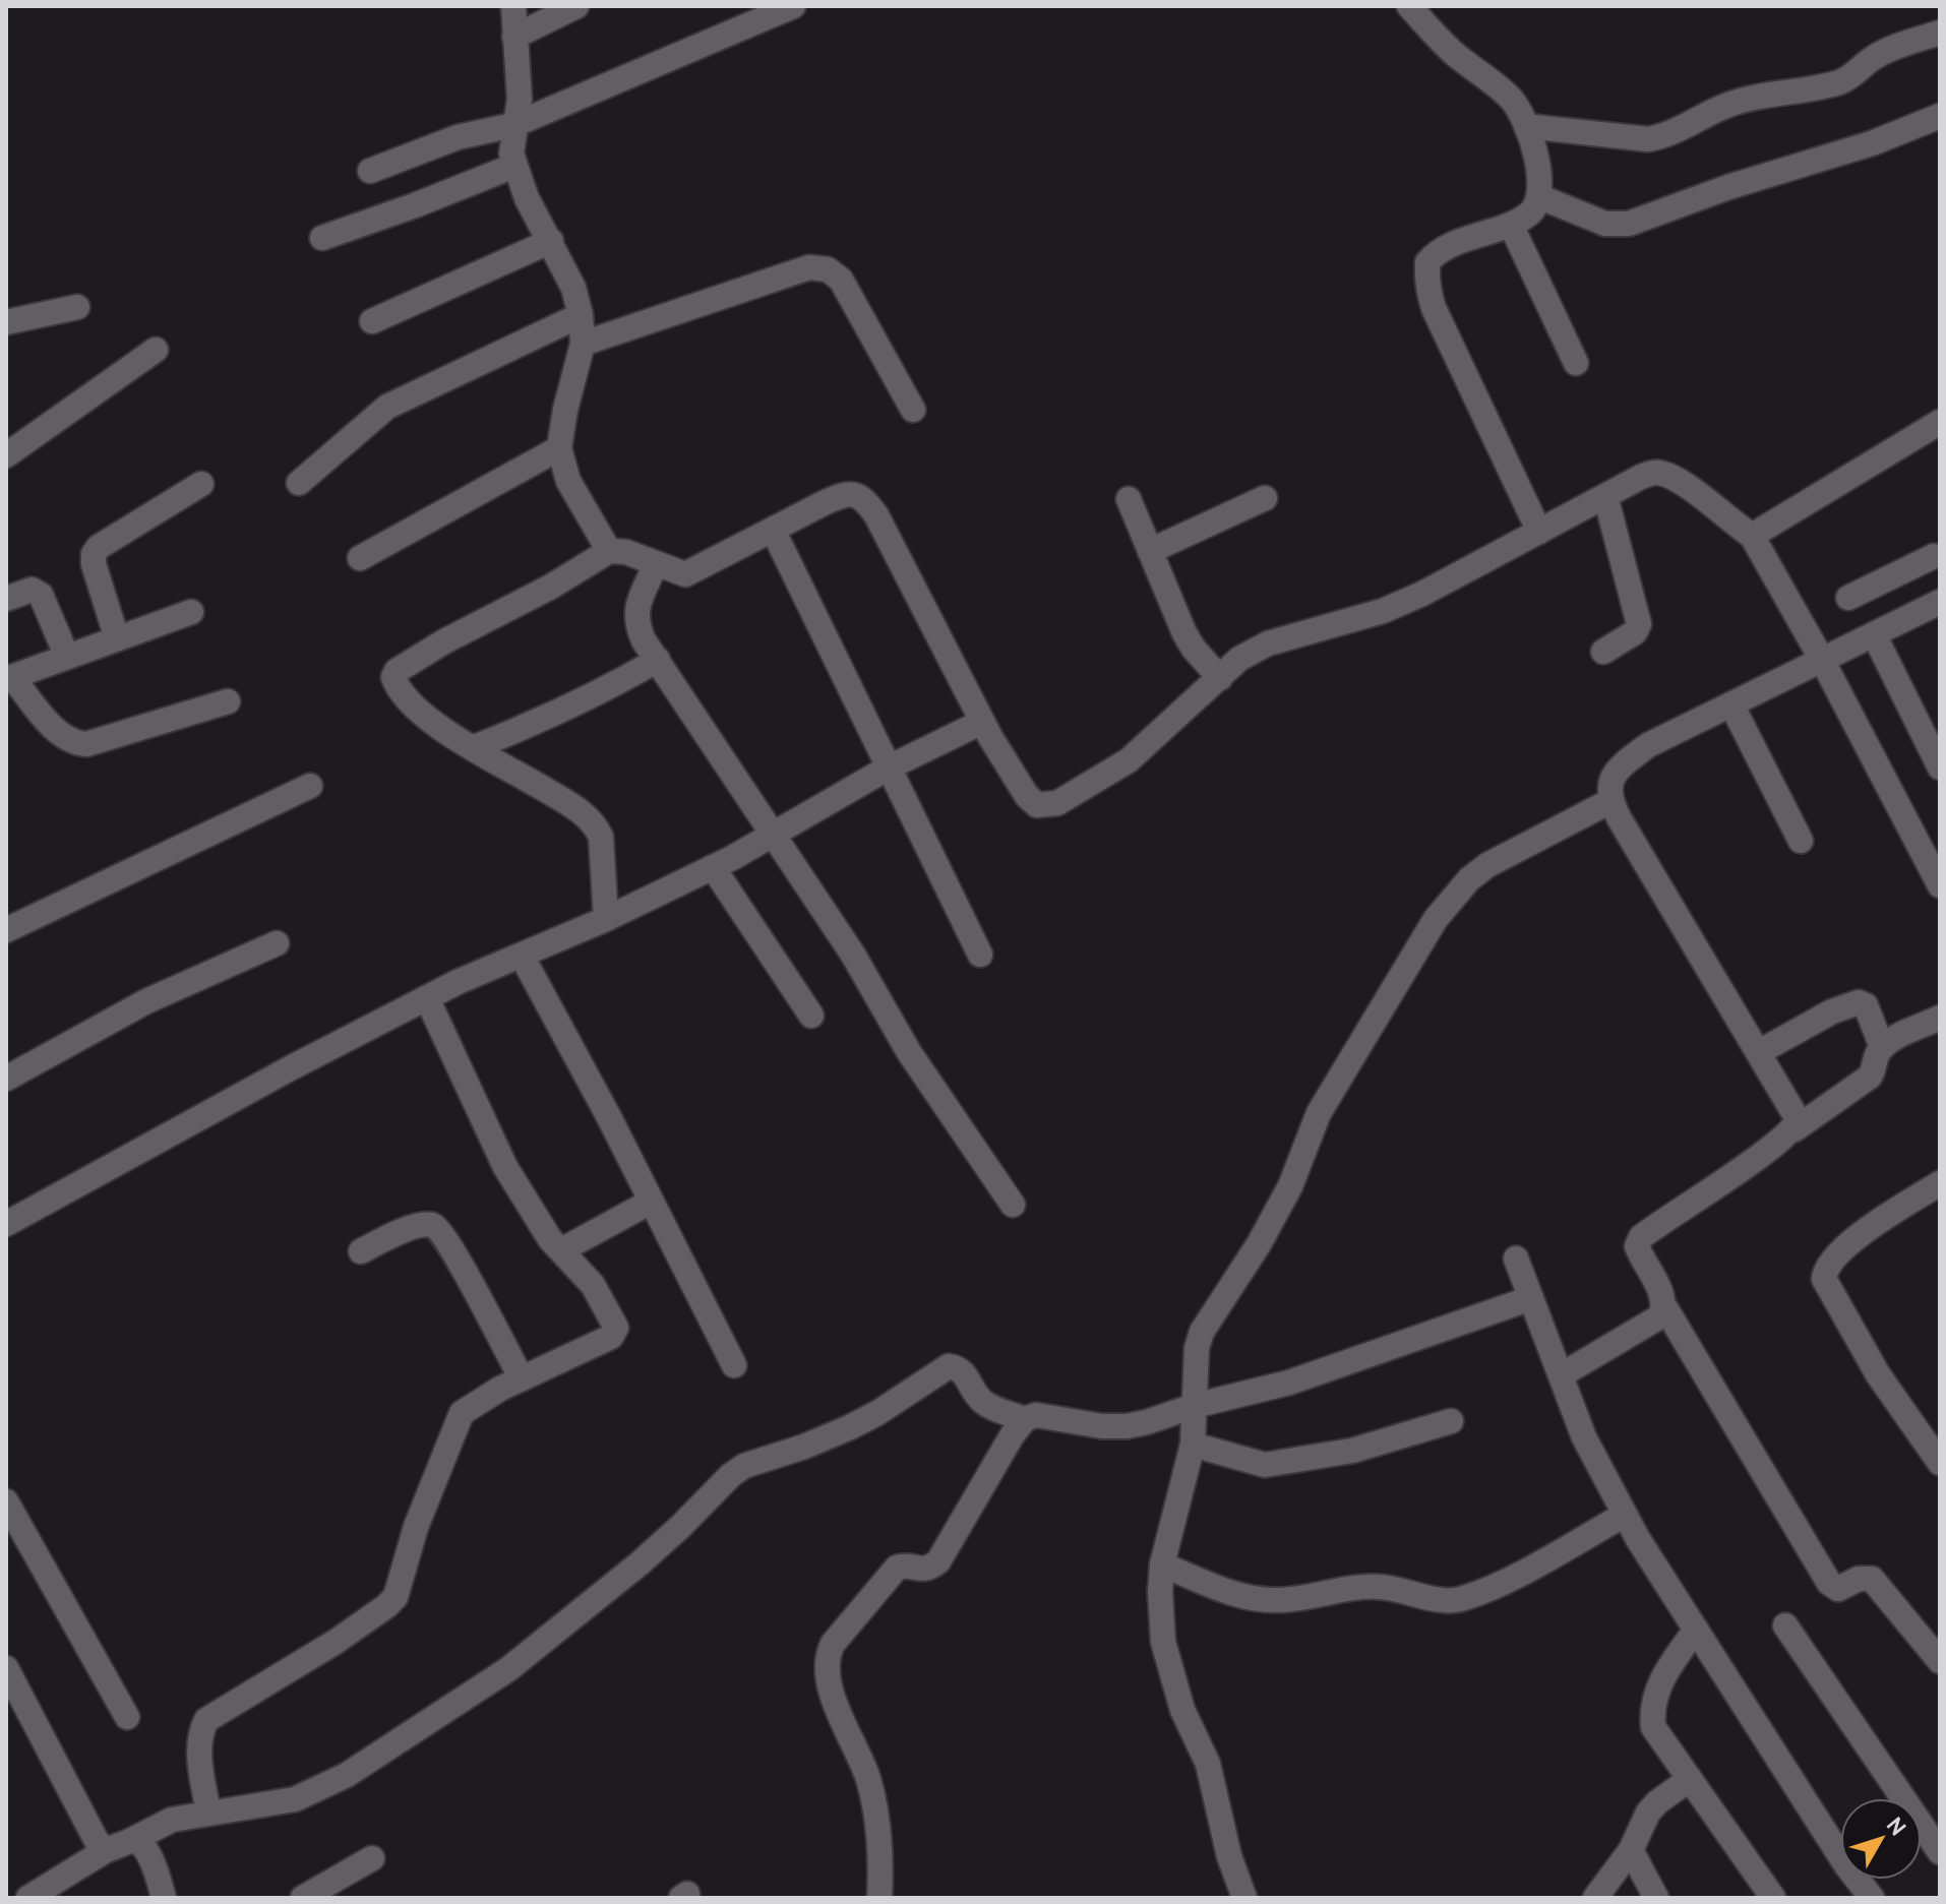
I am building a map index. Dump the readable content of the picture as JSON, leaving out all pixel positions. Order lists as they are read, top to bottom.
{
  "north": "top right"
}
